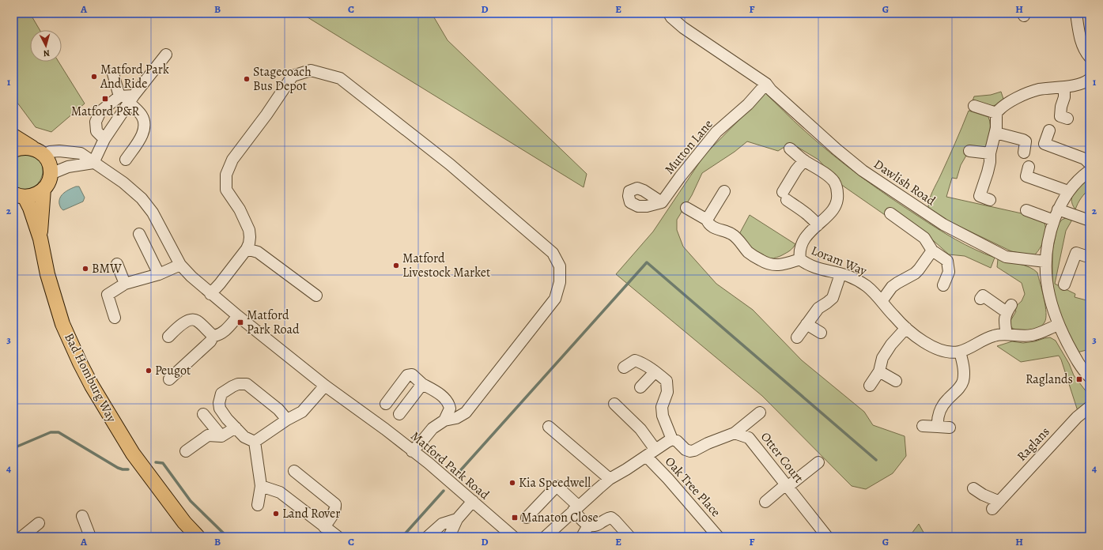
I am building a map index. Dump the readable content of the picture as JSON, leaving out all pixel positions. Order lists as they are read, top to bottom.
{
  "streets": {
    "main road": ["Bad Homburg Way"],
    "street": [
      "Mutton Lane",
      "Dawlish Road",
      "Loram Way",
      "Raglans",
      "Otter Court",
      "Matford Park Road",
      "Oak Tree Place"
    ]
  },
  "crossings": [
    ["Mutton Lane", "Dawlish Road"]
  ],
  "places": {
    "other": [
      "Matford Park And Ride",
      "Stagecoach Bus Depot",
      "Matford Livestock Market",
      "BMW",
      "Peugot",
      "Kia Speedwell",
      "Land Rover"
    ],
    "transit": [
      "Matford P&R",
      "Matford Park Road",
      "Raglands",
      "Manaton Close"
    ]
  },
  "north": "bottom",
  "grid": {
    "columns": [
      "A",
      "B",
      "C",
      "D",
      "E",
      "F",
      "G",
      "H"
    ],
    "rows": [
      "1",
      "2",
      "3",
      "4"
    ]
  }
}
